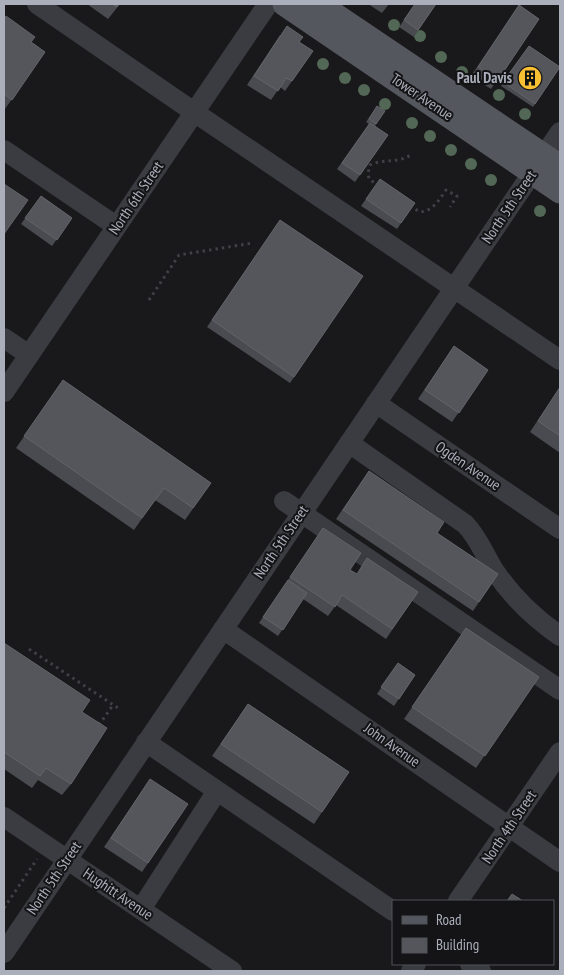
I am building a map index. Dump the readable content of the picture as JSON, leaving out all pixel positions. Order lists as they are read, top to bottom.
{
  "streets": {
    "main road": ["Tower Avenue"],
    "street": [
      "North 6th Street",
      "North 5th Street",
      "Ogden Avenue",
      "John Avenue",
      "North 4th Street",
      "Hughitt Avenue"
    ]
  },
  "crossings": [
    ["Tower Avenue", "North 5th Street"],
    ["North 5th Street", "Ogden Avenue"],
    ["North 5th Street", "John Avenue"],
    ["North 5th Street", "Hughitt Avenue"],
    ["John Avenue", "North 4th Street"]
  ],
  "places": {
    "building": ["Paul Davis"]
  },
  "legend": ["Road", "Building"]
}
